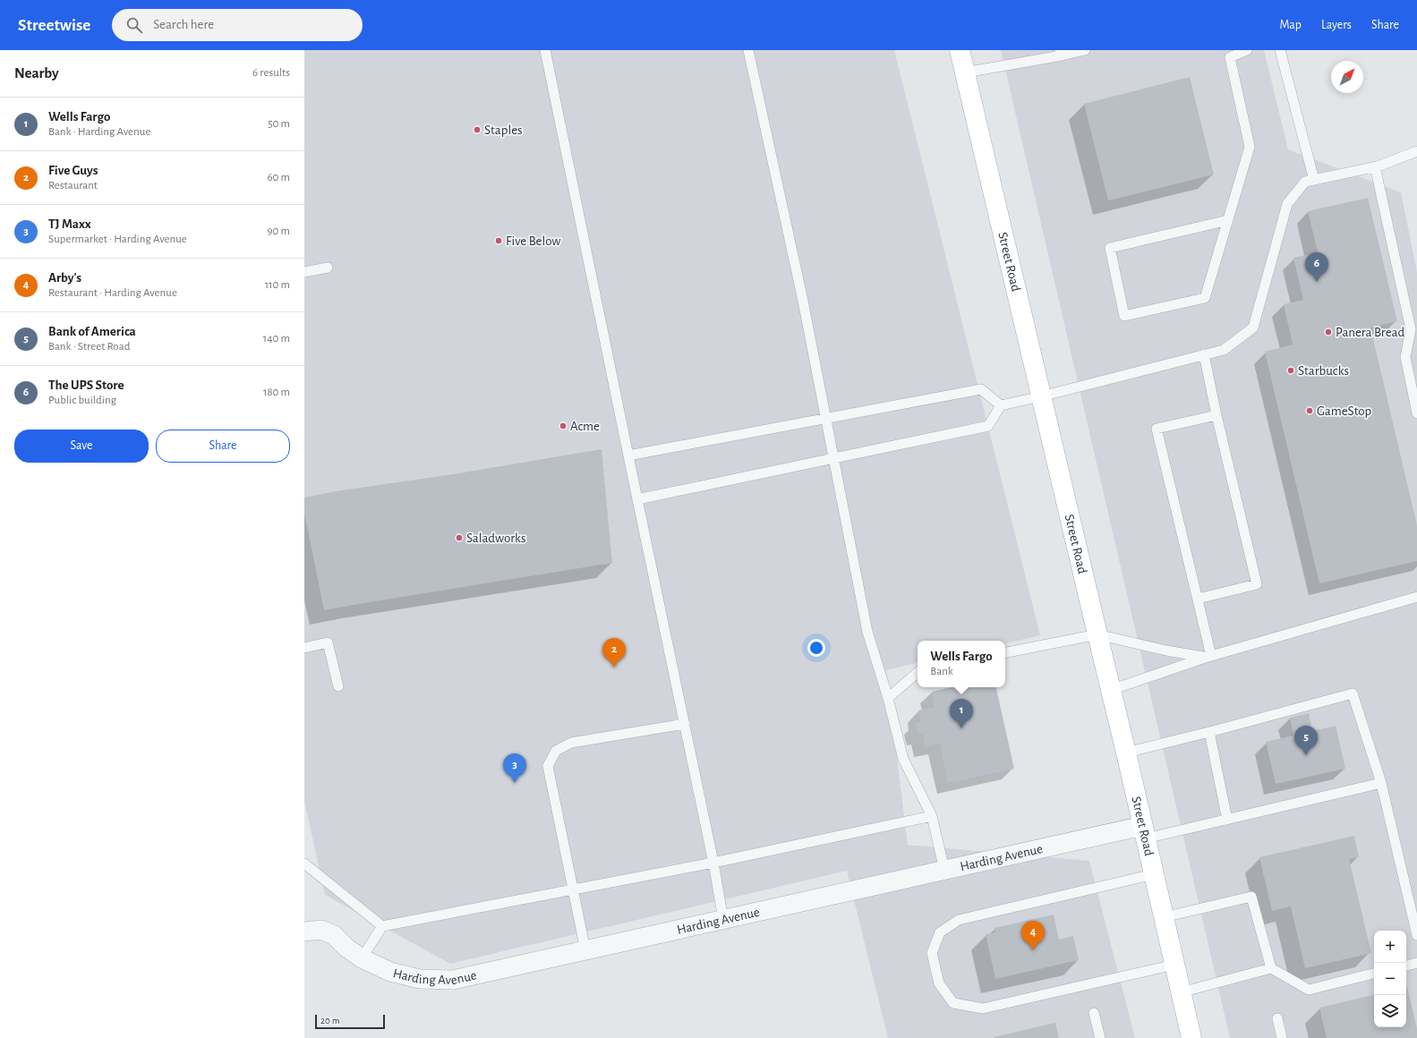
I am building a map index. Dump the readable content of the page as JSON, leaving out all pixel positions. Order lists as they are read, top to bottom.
{
  "streets": {
    "main road": ["Street Road"],
    "street": ["Harding Avenue"]
  },
  "crossings": [
    ["Street Road", "Harding Avenue"]
  ],
  "places": [
    "Staples",
    "Five Below",
    "Panera Bread",
    "Starbucks",
    "GameStop",
    "Acme",
    "Saladworks"
  ],
  "scale_bar": "20 m",
  "north": "top right",
  "page": {
    "header": "Streetwise",
    "search": "Search here",
    "nav": ["Map", "Layers", "Share"],
    "heading": ["Nearby", "6 results"],
    "list": [
      {
        "mark": "1",
        "name": "Wells Fargo",
        "note": "Bank · Harding Avenue",
        "value": "50 m"
      },
      {
        "mark": "2",
        "name": "Five Guys",
        "note": "Restaurant",
        "value": "60 m"
      },
      {
        "mark": "3",
        "name": "TJ Maxx",
        "note": "Supermarket · Harding Avenue",
        "value": "90 m"
      },
      {
        "mark": "4",
        "name": "Arby's",
        "note": "Restaurant · Harding Avenue",
        "value": "110 m"
      },
      {
        "mark": "5",
        "name": "Bank of America",
        "note": "Bank · Street Road",
        "value": "140 m"
      },
      {
        "mark": "6",
        "name": "The UPS Store",
        "note": "Public building",
        "value": "180 m"
      }
    ],
    "pins": [
      "6",
      "2",
      "1",
      "5",
      "3",
      "4"
    ],
    "buttons": ["Save", "Share"],
    "popup": ["Wells Fargo", "Bank"],
    "map_buttons": ["+", "−"],
    "scale": "20 m"
  }
}
